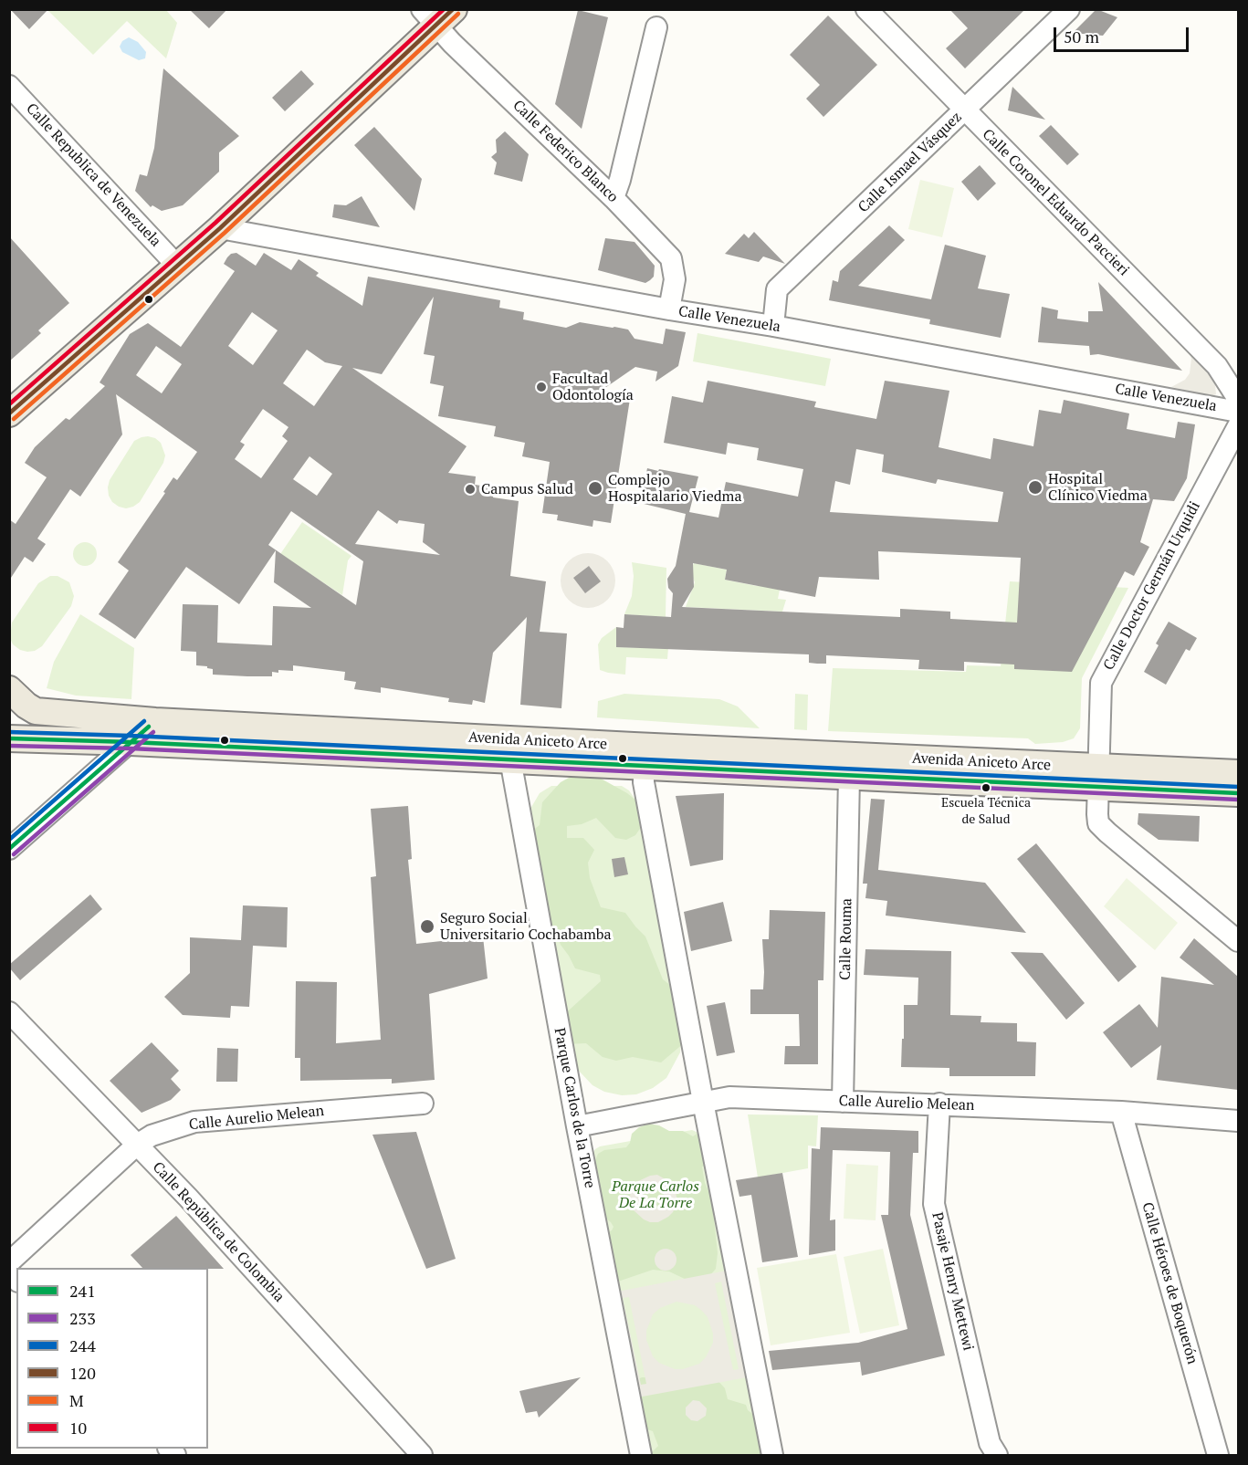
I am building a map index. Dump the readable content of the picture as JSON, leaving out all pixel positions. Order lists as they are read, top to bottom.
{
  "streets": {
    "main road": ["Avenida Aniceto Arce"],
    "street": [
      "Calle Federico Blanco",
      "Calle Ismael Vásquez",
      "Calle Republica de Venezuela",
      "Calle Coronel Eduardo Paccieri",
      "Calle Venezuela",
      "Calle Doctor Germán Urquidi",
      "Calle Rouma",
      "Calle Aurelio Melean",
      "Parque Carlos de la Torre",
      "Calle República de Colombia",
      "Pasaje Henry Mettewi",
      "Calle Héroes de Boquerón"
    ]
  },
  "crossings": [
    ["Calle Federico Blanco", "Calle Venezuela"],
    ["Calle Ismael Vásquez", "Calle Coronel Eduardo Paccieri"],
    ["Calle Ismael Vásquez", "Calle Venezuela"],
    ["Calle Doctor Germán Urquidi", "Avenida Aniceto Arce"],
    ["Avenida Aniceto Arce", "Calle Rouma"],
    ["Avenida Aniceto Arce", "Parque Carlos de la Torre"],
    ["Calle Rouma", "Calle Aurelio Melean"],
    ["Calle Aurelio Melean", "Parque Carlos de la Torre"],
    ["Calle Aurelio Melean", "Calle República de Colombia"],
    ["Calle Aurelio Melean", "Pasaje Henry Mettewi"],
    ["Calle Aurelio Melean", "Calle Héroes de Boquerón"]
  ],
  "parks": ["Parque Carlos De La Torre"],
  "places": [
    "Facultad Odontología",
    "Hospital Clínico Viedma",
    "Complejo Hospitalario Viedma",
    "Campus Salud",
    "Escuela Técnica de Salud",
    "Seguro Social Universitario Cochabamba"
  ],
  "lines": [
    "transit line 120",
    "transit line 10",
    "transit line M",
    "transit line 244",
    "transit line 241",
    "transit line 233"
  ],
  "legend": [
    "241",
    "233",
    "244",
    "120",
    "M",
    "10"
  ],
  "scale_bar": "50 m"
}
